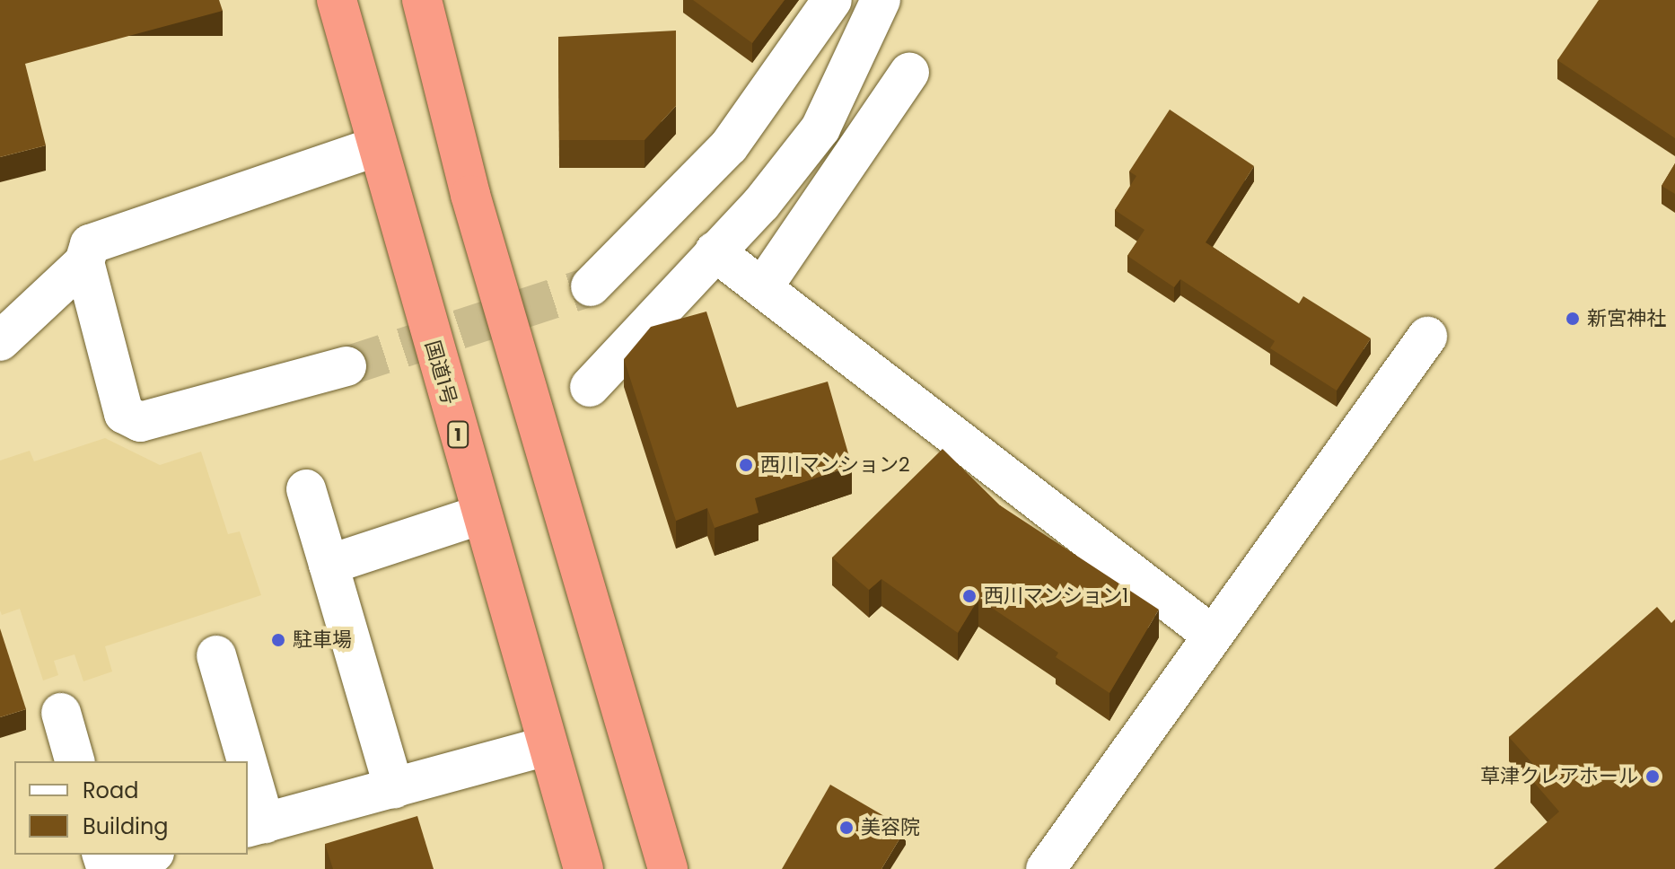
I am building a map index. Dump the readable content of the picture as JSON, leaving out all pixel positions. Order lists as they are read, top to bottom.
{
  "streets": {
    "highway": ["国道1号", "1"]
  },
  "places": [
    "新宮神社",
    "西川マンション2",
    "西川マンション1",
    "駐車場",
    "草津クレアホール",
    "美容院"
  ],
  "legend": ["Road", "Building"]
}
